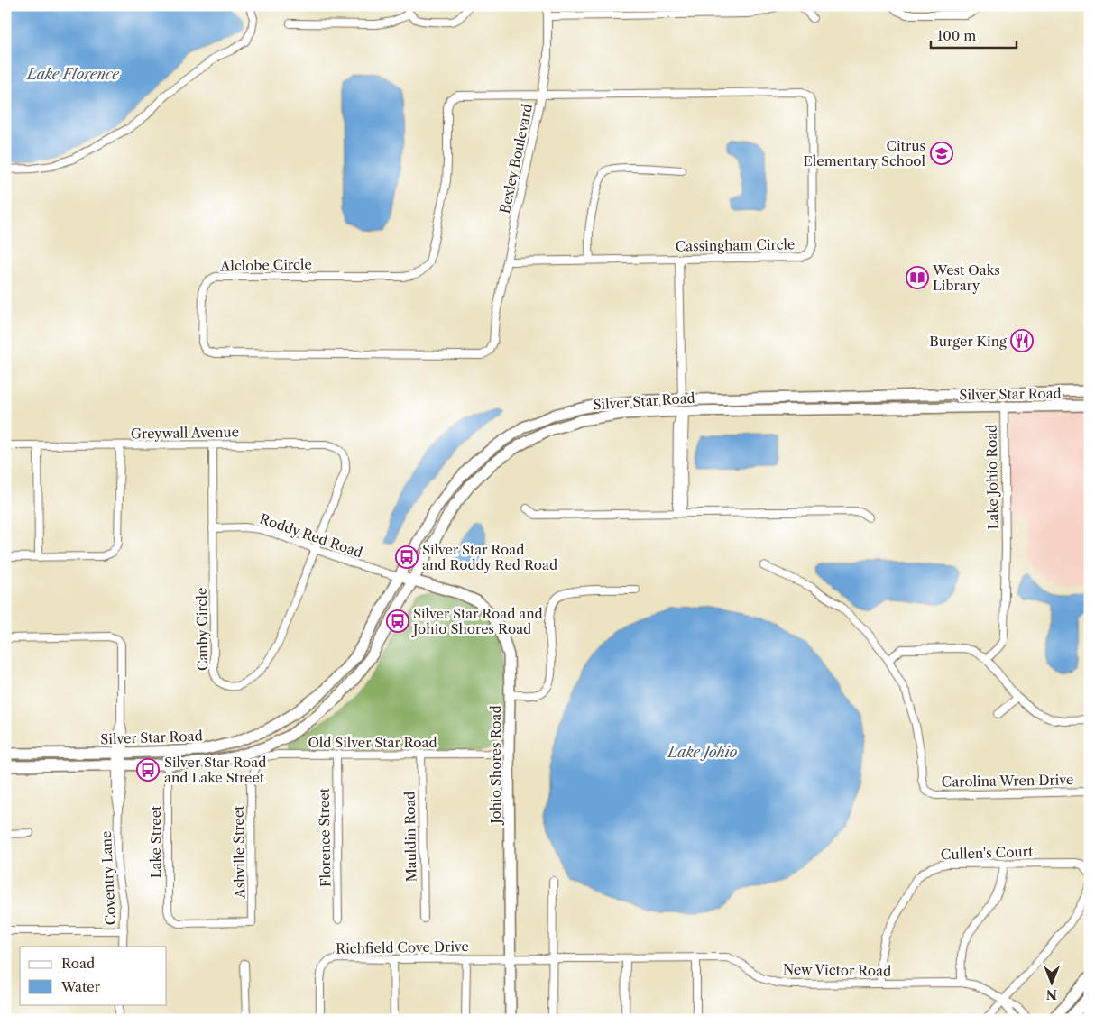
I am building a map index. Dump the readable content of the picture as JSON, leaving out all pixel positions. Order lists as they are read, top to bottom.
{
  "streets": {
    "main road": ["Silver Star Road", "Johio Shores Road"],
    "street": [
      "Bexley Boulevard",
      "Cassingham Circle",
      "Alclobe Circle",
      "Greywall Avenue",
      "Lake Johio Road",
      "Roddy Red Road",
      "Canby Circle",
      "Old Silver Star Road",
      "Carolina Wren Drive",
      "Mauldin Road",
      "Florence Street",
      "Lake Street",
      "Ashville Street",
      "Cullen's Court",
      "Coventry Lane",
      "Richfield Cove Drive",
      "New Victor Road"
    ]
  },
  "crossings": [
    ["Bexley Boulevard", "Cassingham Circle"],
    ["Bexley Boulevard", "Alclobe Circle"],
    ["Cassingham Circle", "Alclobe Circle"],
    ["Silver Star Road", "Lake Johio Road"],
    ["Silver Star Road", "Roddy Red Road"],
    ["Silver Star Road", "Johio Shores Road"],
    ["Silver Star Road", "Lake Street"],
    ["Silver Star Road", "Coventry Lane"],
    ["Greywall Avenue", "Canby Circle"],
    ["Roddy Red Road", "Canby Circle"],
    ["Roddy Red Road", "Johio Shores Road"],
    ["Old Silver Star Road", "Johio Shores Road"],
    ["Old Silver Star Road", "Mauldin Road"],
    ["Old Silver Star Road", "Florence Street"],
    ["Old Silver Star Road", "Ashville Street"],
    ["Johio Shores Road", "Richfield Cove Drive"],
    ["Johio Shores Road", "New Victor Road"],
    ["Lake Street", "Ashville Street"],
    ["Cullen's Court", "New Victor Road"],
    ["Richfield Cove Drive", "New Victor Road"]
  ],
  "water": ["Lake Florence", "Lake Johio"],
  "places": {
    "school or university": ["Citrus Elementary School"],
    "library": ["West Oaks Library"],
    "restaurant": ["Burger King"],
    "bus stop": ["Silver Star Road and Roddy Red Road", "Silver Star Road and Johio Shores Road", "Silver Star Road and Lake Street"]
  },
  "legend": ["Road", "Water"],
  "scale_bar": "100 m",
  "north": "bottom"
}
